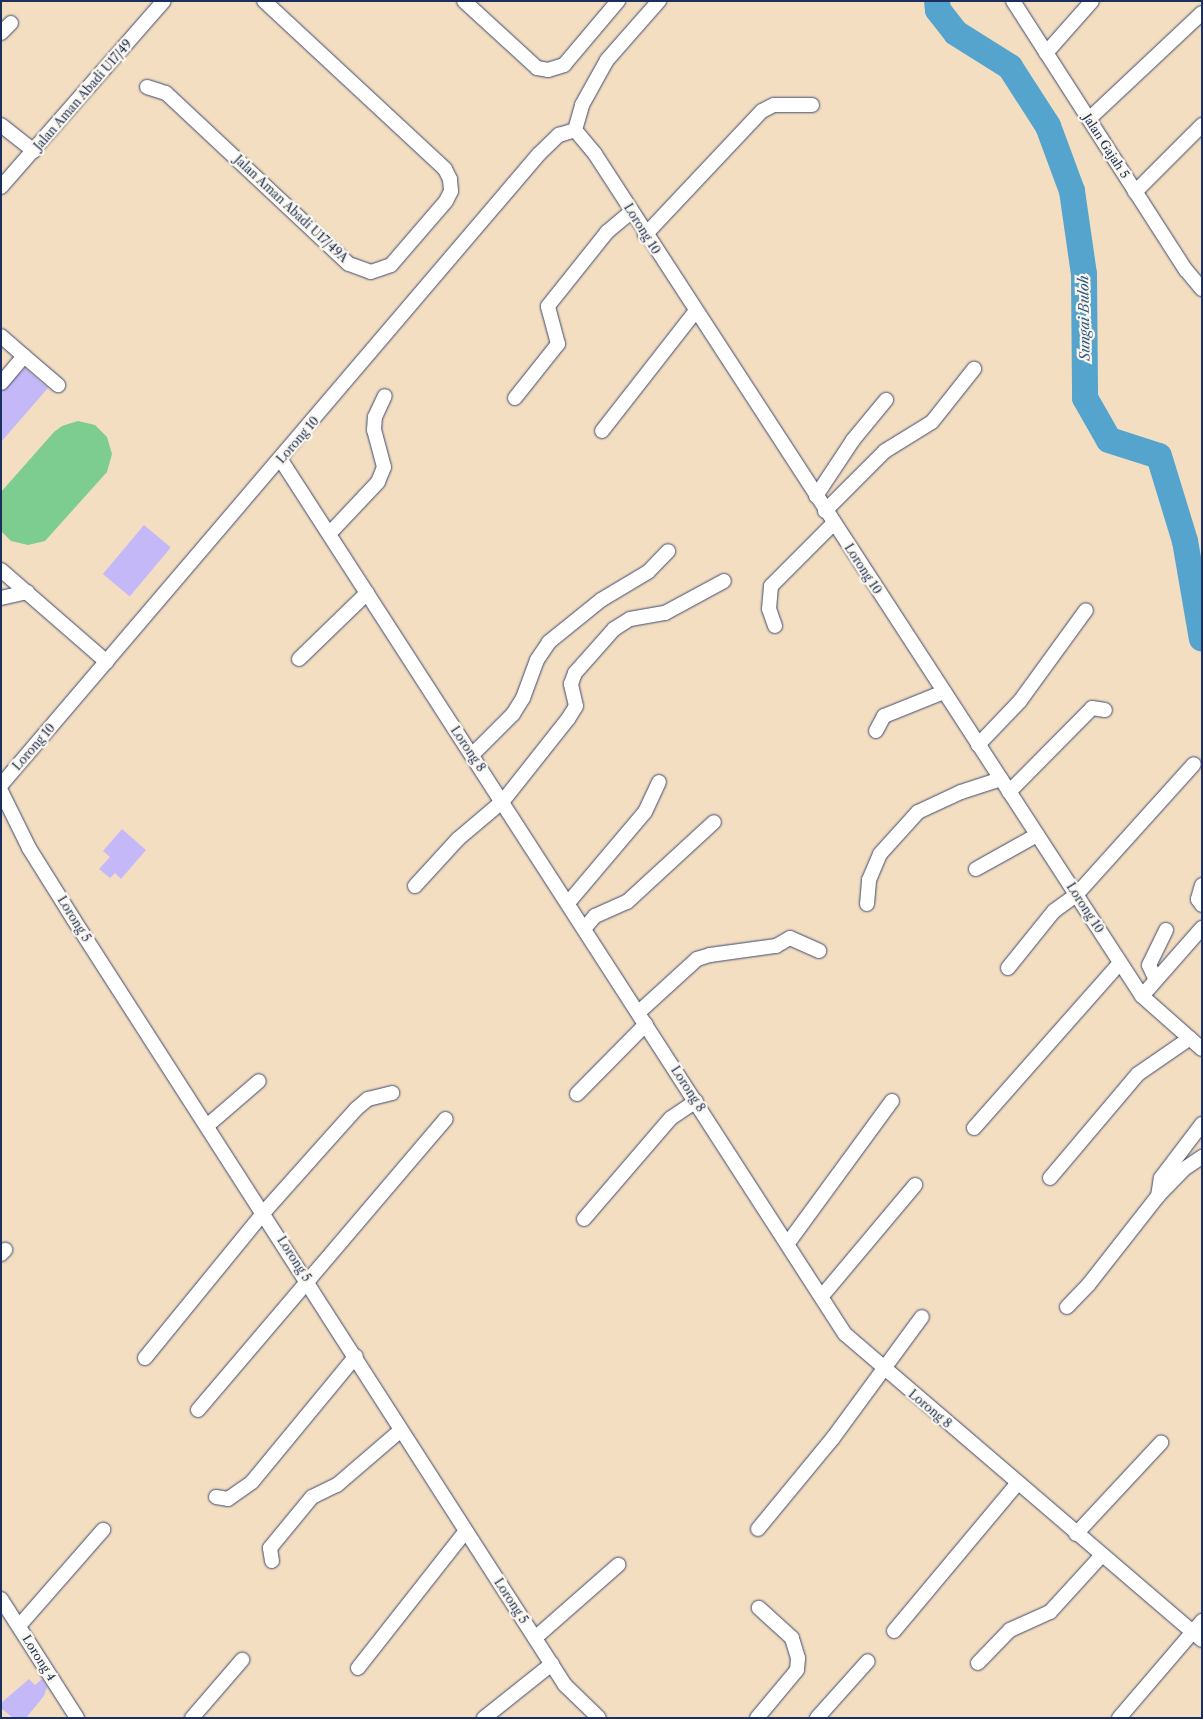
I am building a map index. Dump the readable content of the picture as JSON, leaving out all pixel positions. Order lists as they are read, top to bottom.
{
  "streets": {
    "street": [
      "Jalan Aman Abadi U17/49",
      "Jalan Gajah 5",
      "Jalan Aman Abadi U17/49A",
      "Lorong 10",
      "Lorong 8",
      "Lorong 5",
      "Lorong 4"
    ]
  },
  "crossings": [
    ["Lorong 10", "Lorong 8"]
  ],
  "water": ["Sungai Buloh"]
}
